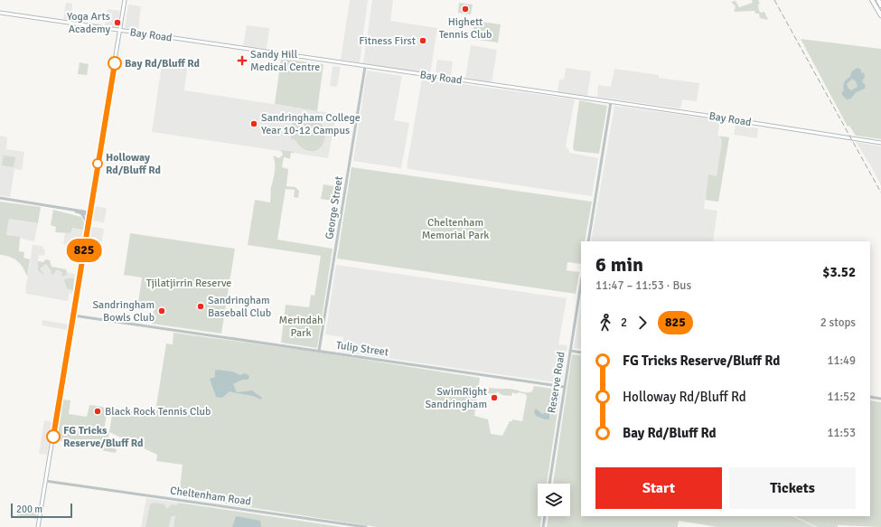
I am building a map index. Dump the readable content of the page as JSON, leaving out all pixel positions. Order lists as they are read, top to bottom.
{
  "streets": {
    "main road": ["Bay Road"],
    "street": [
      "George Street",
      "Tulip Street",
      "Reserve Road",
      "Cheltenham Road"
    ]
  },
  "crossings": [
    ["Bay Road", "George Street"],
    ["George Street", "Tulip Street"],
    ["Tulip Street", "Reserve Road"]
  ],
  "parks": ["Cheltenham Memorial Park", "Tjilatjirrin Reserve", "Merindah Park"],
  "places": {
    "other": [
      "Highett Tennis Club",
      "Yoga Arts Academy",
      "Fitness First",
      "Bay Rd/Bluff Rd",
      "Sandringham College Year 10-12 Campus",
      "Holloway Rd/Bluff Rd",
      "Sandringham Baseball Club",
      "Sandringham Bowls Club",
      "SwimRight Sandringham",
      "Black Rock Tennis Club",
      "FG Tricks Reserve/Bluff Rd"
    ],
    "health": ["Sandy Hill Medical Centre"]
  },
  "lines": ["bus line 825"],
  "scale_bar": "200 m",
  "page": {
    "on_map": "825",
    "heading": ["6 min", "11:47 – 11:53 · Bus", "$3.52"],
    "legs": ["2", "825", "2 stops"],
    "list": [
      {
        "name": "FG Tricks Reserve/Bluff Rd",
        "value": "11:49"
      },
      {
        "name": "Holloway Rd/Bluff Rd",
        "value": "11:52"
      },
      {
        "name": "Bay Rd/Bluff Rd",
        "value": "11:53"
      }
    ],
    "buttons": ["Start", "Tickets"],
    "scale": "200 m"
  }
}
